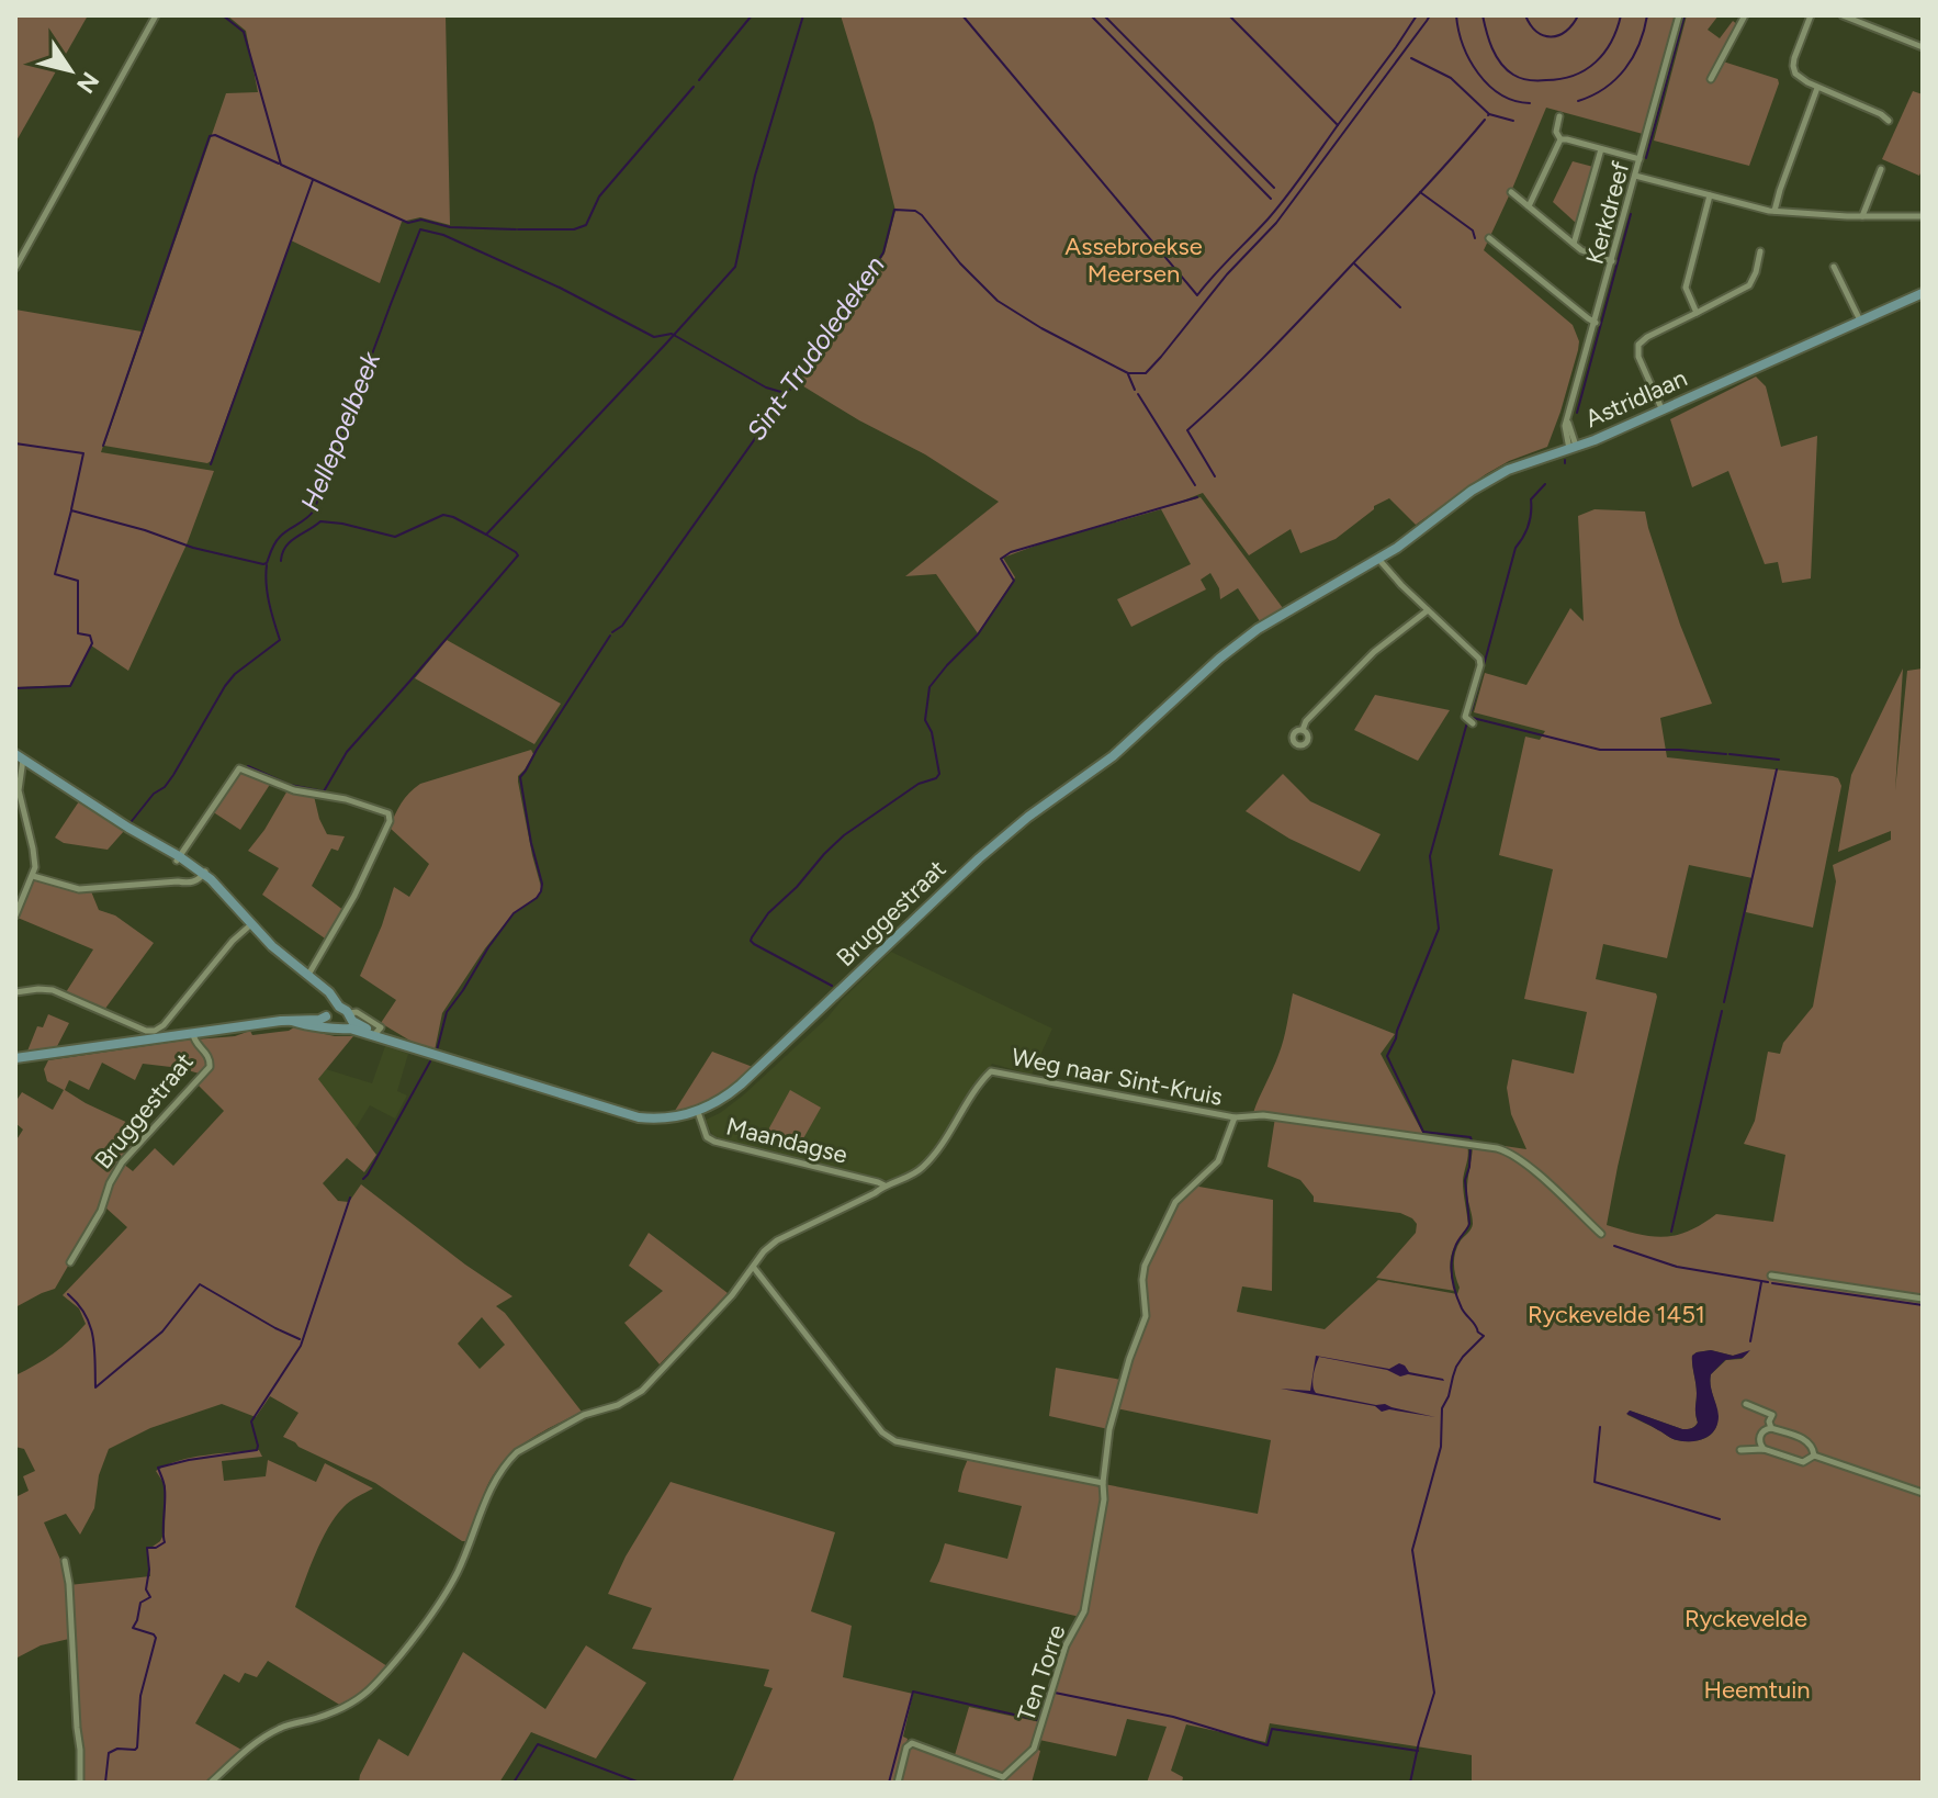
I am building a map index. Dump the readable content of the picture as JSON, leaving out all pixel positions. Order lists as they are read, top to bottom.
{
  "streets": {
    "main road": ["Astridlaan", "Bruggestraat"],
    "street": [
      "Kerkdreef",
      "Weg naar Sint-Kruis",
      "Maandagse",
      "Ten Torre"
    ]
  },
  "crossings": [
    ["Kerkdreef", "Astridlaan"],
    ["Astridlaan", "Bruggestraat"],
    ["Bruggestraat", "Maandagse"],
    ["Weg naar Sint-Kruis", "Maandagse"],
    ["Weg naar Sint-Kruis", "Ten Torre"]
  ],
  "water": ["Sint-Trudoledeken", "Hellepoelbeek"],
  "parks": [
    "Assebroekse Meersen",
    "Ryckevelde 1451",
    "Ryckevelde",
    "Heemtuin"
  ],
  "north": "bottom right"
}
